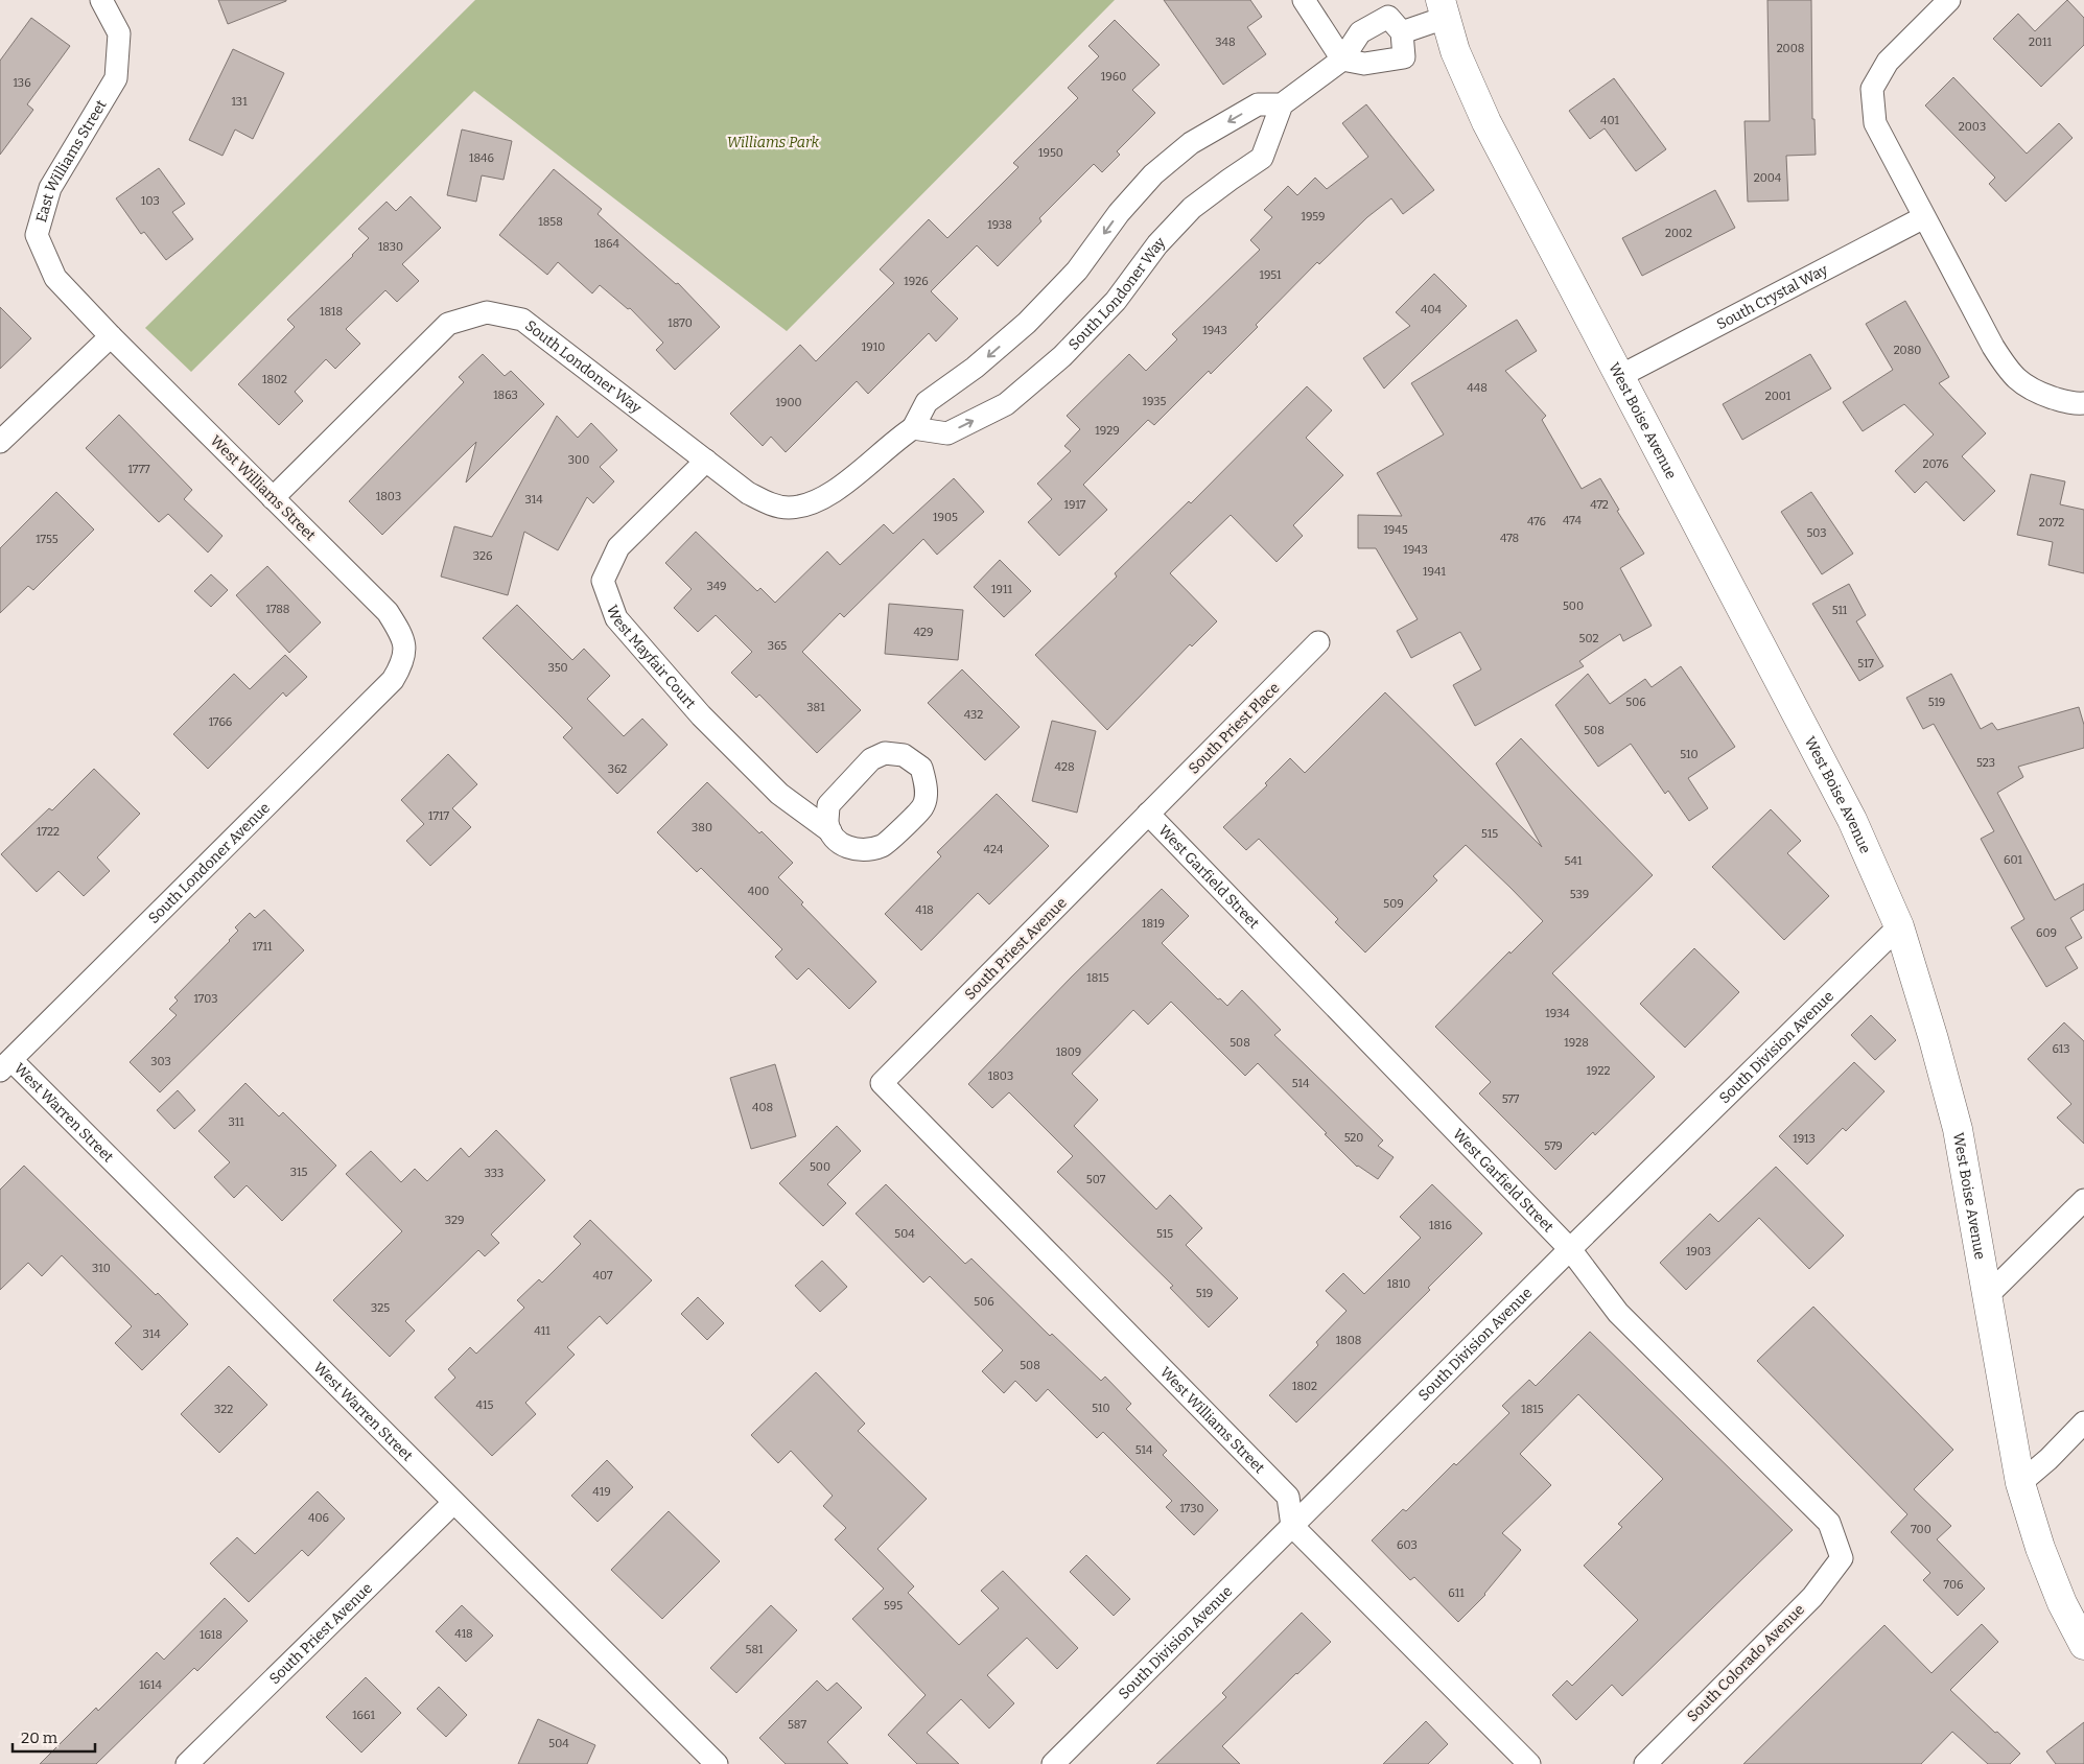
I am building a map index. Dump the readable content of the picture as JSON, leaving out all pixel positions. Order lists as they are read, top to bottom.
{
  "streets": {
    "street": [
      "East Williams Street",
      "South Londoner Way",
      "South Crystal Way",
      "West Boise Avenue",
      "West Williams Street",
      "West Mayfair Court",
      "South Priest Place",
      "South Londoner Avenue",
      "West Garfield Street",
      "South Priest Avenue",
      "South Division Avenue",
      "West Warren Street",
      "South Colorado Avenue"
    ]
  },
  "crossings": [
    ["East Williams Street", "West Williams Street"],
    ["South Londoner Way", "West Williams Street"],
    ["South Londoner Way", "West Mayfair Court"],
    ["South Crystal Way", "West Boise Avenue"],
    ["West Boise Avenue", "South Division Avenue"],
    ["West Williams Street", "South Londoner Avenue"],
    ["West Williams Street", "South Priest Avenue"],
    ["West Williams Street", "South Division Avenue"],
    ["South Priest Place", "West Garfield Street"],
    ["South Priest Place", "South Priest Avenue"],
    ["South Londoner Avenue", "West Warren Street"],
    ["West Garfield Street", "South Priest Avenue"],
    ["West Garfield Street", "South Division Avenue"],
    ["West Garfield Street", "South Colorado Avenue"],
    ["South Priest Avenue", "West Warren Street"]
  ],
  "parks": ["Williams Park"],
  "house_numbers": [
    "348",
    "2011",
    "2008",
    "1960",
    "136",
    "131",
    "401",
    "2003",
    "1950",
    "1846",
    "2004",
    "103",
    "1959",
    "1858",
    "1938",
    "2002",
    "1864",
    "1830",
    "1951",
    "1926",
    "404",
    "1818",
    "1870",
    "1943",
    "1910",
    "2080",
    "1802",
    "448",
    "1863",
    "2001",
    "1935",
    "1900",
    "1929",
    "300",
    "2076",
    "1777",
    "1803",
    "314",
    "1917",
    "472",
    "1905",
    "474",
    "476",
    "2072",
    "1945",
    "503",
    "478",
    "1755",
    "1943",
    "326",
    "1941",
    "349",
    "1911",
    "500",
    "1788",
    "511",
    "429",
    "502",
    "365",
    "517",
    "350",
    "506",
    "519",
    "381",
    "432",
    "1766",
    "508",
    "510",
    "523",
    "428",
    "362",
    "1717",
    "380",
    "1722",
    "515",
    "424",
    "601",
    "541",
    "400",
    "539",
    "509",
    "418",
    "1819",
    "609",
    "1711",
    "1815",
    "1703",
    "1934",
    "508",
    "1928",
    "613",
    "1809",
    "303",
    "1922",
    "1803",
    "514",
    "577",
    "408",
    "311",
    "520",
    "1913",
    "579",
    "500",
    "315",
    "333",
    "507",
    "329",
    "1816",
    "504",
    "515",
    "1903",
    "310",
    "407",
    "1810",
    "519",
    "506",
    "325",
    "411",
    "314",
    "1808",
    "508",
    "1802",
    "415",
    "510",
    "322",
    "1815",
    "514",
    "419",
    "1730",
    "406",
    "700",
    "603",
    "706",
    "611",
    "595",
    "418",
    "1618",
    "581",
    "1614",
    "1661",
    "587",
    "504"
  ],
  "scale_bar": "20 m"
}
